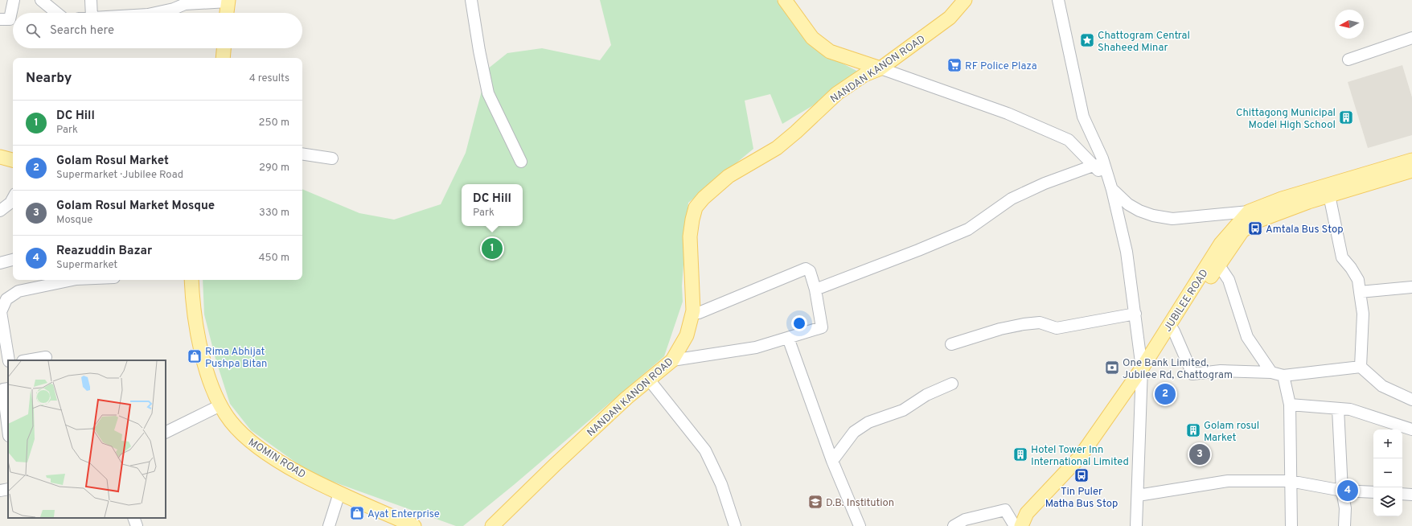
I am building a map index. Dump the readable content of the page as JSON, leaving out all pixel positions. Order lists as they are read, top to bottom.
{
  "streets": {
    "main road": ["NANDAN KANON ROAD", "JUBILEE ROAD", "MOMIN ROAD"]
  },
  "places": {
    "place": ["Chattogram Central Shaheed Minar"],
    "supermarket": ["RF Police Plaza"],
    "building": ["Chittagong Municipal Model High School", "Golam rosul Market", "Hotel Tower Inn International Limited"],
    "bus stop": ["Amtala Bus Stop", "Tin Puler Matha Bus Stop"],
    "shop": ["Rima Abhijat Pushpa Bitan", "Ayat Enterprise"],
    "bank": ["One Bank Limited, Jubilee Rd, Chattogram"],
    "school or university": ["D.B. Institution"]
  },
  "north": "left",
  "page": {
    "search": "Search here",
    "heading": ["Nearby", "4 results"],
    "list": [
      {
        "mark": "1",
        "name": "DC Hill",
        "note": "Park",
        "value": "250 m"
      },
      {
        "mark": "2",
        "name": "Golam Rosul Market",
        "note": "Supermarket · Jubilee Road",
        "value": "290 m"
      },
      {
        "mark": "3",
        "name": "Golam Rosul Market Mosque",
        "note": "Mosque",
        "value": "330 m"
      },
      {
        "mark": "4",
        "name": "Reazuddin Bazar",
        "note": "Supermarket",
        "value": "450 m"
      }
    ],
    "popup": ["DC Hill", "Park"],
    "pins": [
      "1",
      "2",
      "3",
      "4"
    ],
    "map_buttons": ["+", "−"]
  }
}
